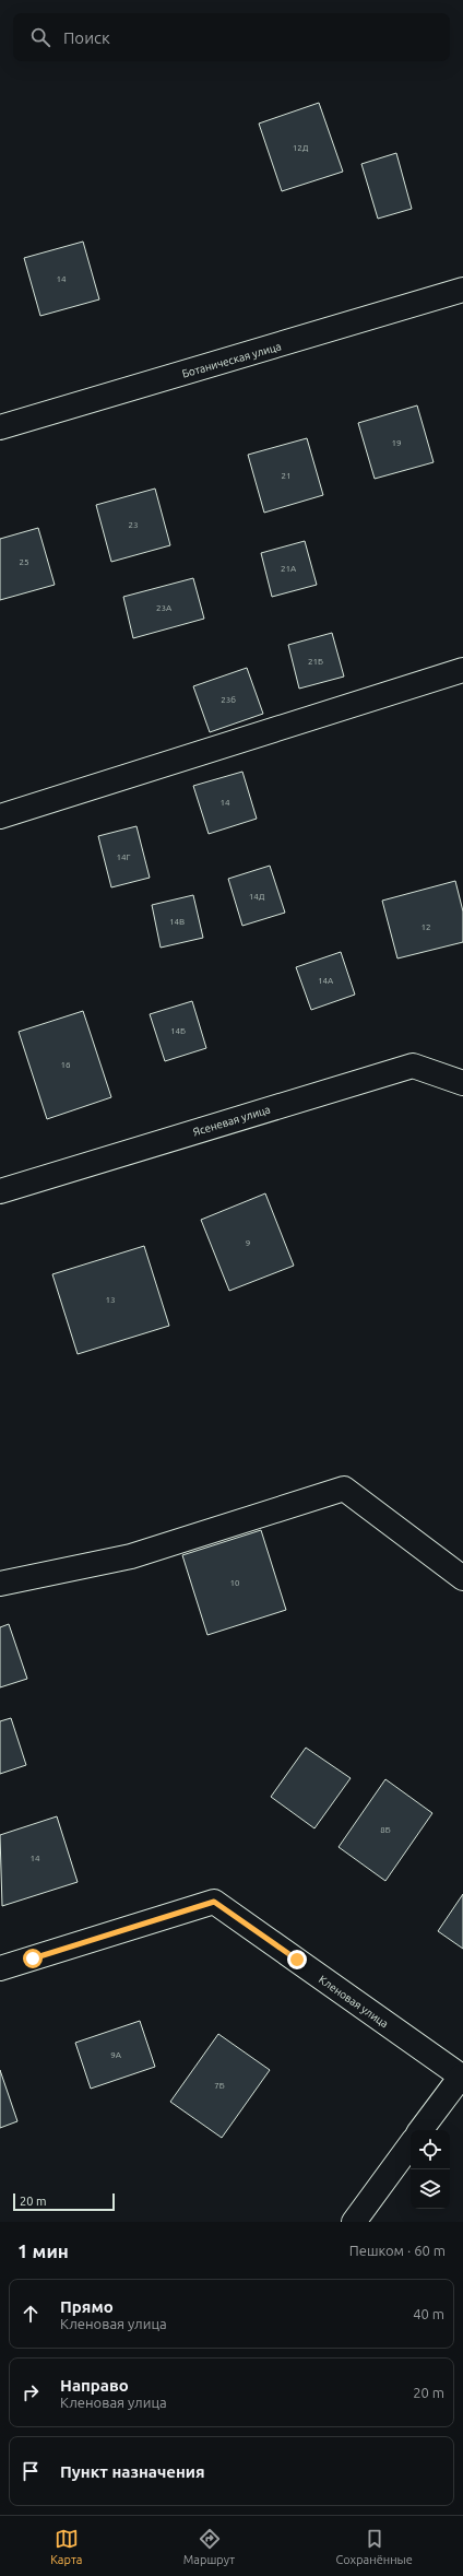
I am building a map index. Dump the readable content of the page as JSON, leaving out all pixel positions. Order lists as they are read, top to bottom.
{
  "streets": {
    "street": ["Ботаническая улица", "Ясеневая улица", "Кленовая улица"]
  },
  "house_numbers": [
    "12Д",
    "14",
    "19",
    "21",
    "23",
    "25",
    "21А",
    "23А",
    "21Б",
    "23б",
    "14",
    "14Г",
    "14Д",
    "14В",
    "12",
    "14А",
    "14Б",
    "16",
    "9",
    "13",
    "10",
    "8Б",
    "14",
    "9А",
    "7Б"
  ],
  "scale_bar": "20 m",
  "page": {
    "search": "Поиск",
    "scale": "20 m",
    "heading": ["1 мин", "Пешком · 60 m"],
    "list": [
      ["Прямо", "Кленовая улица", "40 m"],
      ["Направо", "Кленовая улица", "20 m"],
      "Пункт назначения"
    ],
    "nav": ["Карта", "Маршрут", "Сохранённые"]
  }
}
